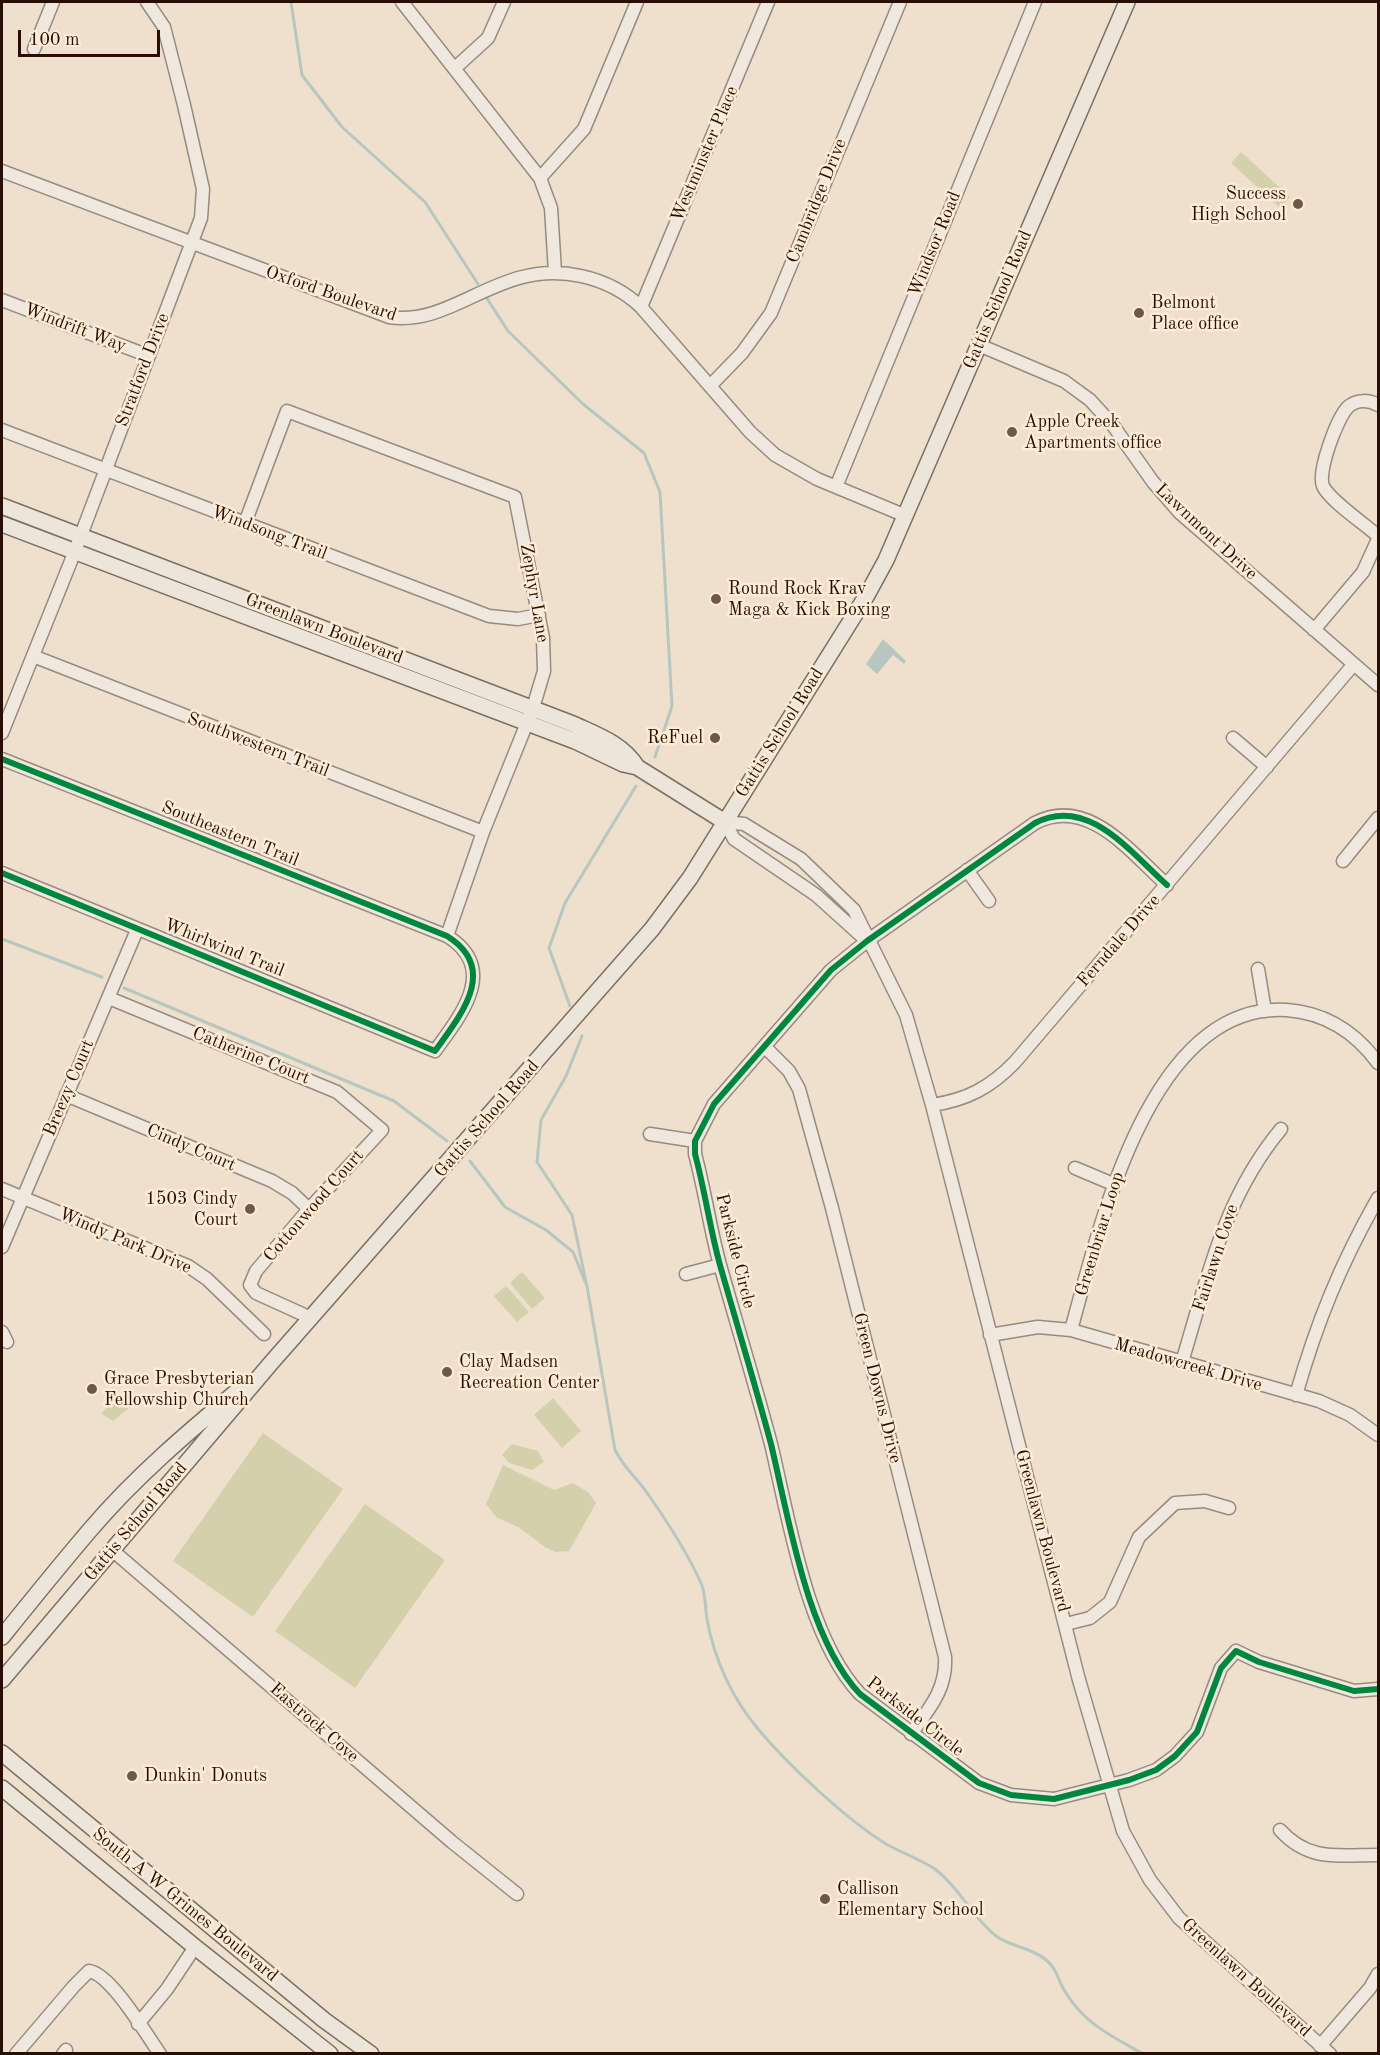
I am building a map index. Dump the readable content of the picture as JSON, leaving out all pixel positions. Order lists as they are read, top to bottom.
{
  "streets": {
    "main road": ["Gattis School Road", "Greenlawn Boulevard", "South A W Grimes Boulevard"],
    "street": [
      "Westminster Place",
      "Cambridge Drive",
      "Windsor Road",
      "Oxford Boulevard",
      "Windrift Way",
      "Stratford Drive",
      "Lawnmont Drive",
      "Windsong Trail",
      "Zephyr Lane",
      "Southwestern Trail",
      "Southeastern Trail",
      "Ferndale Drive",
      "Whirlwind Trail",
      "Catherine Court",
      "Breezy Court",
      "Cindy Court",
      "Cottonwood Court",
      "Greenbriar Loop",
      "Windy Park Drive",
      "Parkside Circle",
      "Fairlawn Cove",
      "Meadowcreek Drive",
      "Green Downs Drive",
      "Eastrock Cove"
    ]
  },
  "crossings": [
    ["Westminster Place", "Oxford Boulevard"],
    ["Cambridge Drive", "Oxford Boulevard"],
    ["Windsor Road", "Oxford Boulevard"],
    ["Oxford Boulevard", "Gattis School Road"],
    ["Oxford Boulevard", "Stratford Drive"],
    ["Gattis School Road", "Lawnmont Drive"],
    ["Gattis School Road", "Greenlawn Boulevard"],
    ["Gattis School Road", "Cottonwood Court"],
    ["Gattis School Road", "Eastrock Cove"],
    ["Windrift Way", "Stratford Drive"],
    ["Stratford Drive", "Windsong Trail"],
    ["Stratford Drive", "Greenlawn Boulevard"],
    ["Stratford Drive", "Southwestern Trail"],
    ["Lawnmont Drive", "Ferndale Drive"],
    ["Windsong Trail", "Zephyr Lane"],
    ["Zephyr Lane", "Greenlawn Boulevard"],
    ["Zephyr Lane", "Southwestern Trail"],
    ["Zephyr Lane", "Southeastern Trail"],
    ["Zephyr Lane", "Whirlwind Trail"],
    ["Greenlawn Boulevard", "Ferndale Drive"],
    ["Greenlawn Boulevard", "Parkside Circle"],
    ["Greenlawn Boulevard", "Meadowcreek Drive"],
    ["Southeastern Trail", "Whirlwind Trail"],
    ["Whirlwind Trail", "Breezy Court"],
    ["Catherine Court", "Breezy Court"],
    ["Catherine Court", "Cottonwood Court"],
    ["Breezy Court", "Cindy Court"],
    ["Breezy Court", "Windy Park Drive"],
    ["Cindy Court", "Cottonwood Court"],
    ["Greenbriar Loop", "Meadowcreek Drive"],
    ["Parkside Circle", "Green Downs Drive"],
    ["Fairlawn Cove", "Meadowcreek Drive"]
  ],
  "places": [
    "Success High School",
    "Belmont Place office",
    "Apple Creek Apartments office",
    "Round Rock Krav Maga & Kick Boxing",
    "ReFuel",
    "1503 Cindy Court",
    "Clay Madsen Recreation Center",
    "Grace Presbyterian Fellowship Church",
    "Dunkin' Donuts",
    "Callison Elementary School"
  ],
  "scale_bar": "100 m"
}
